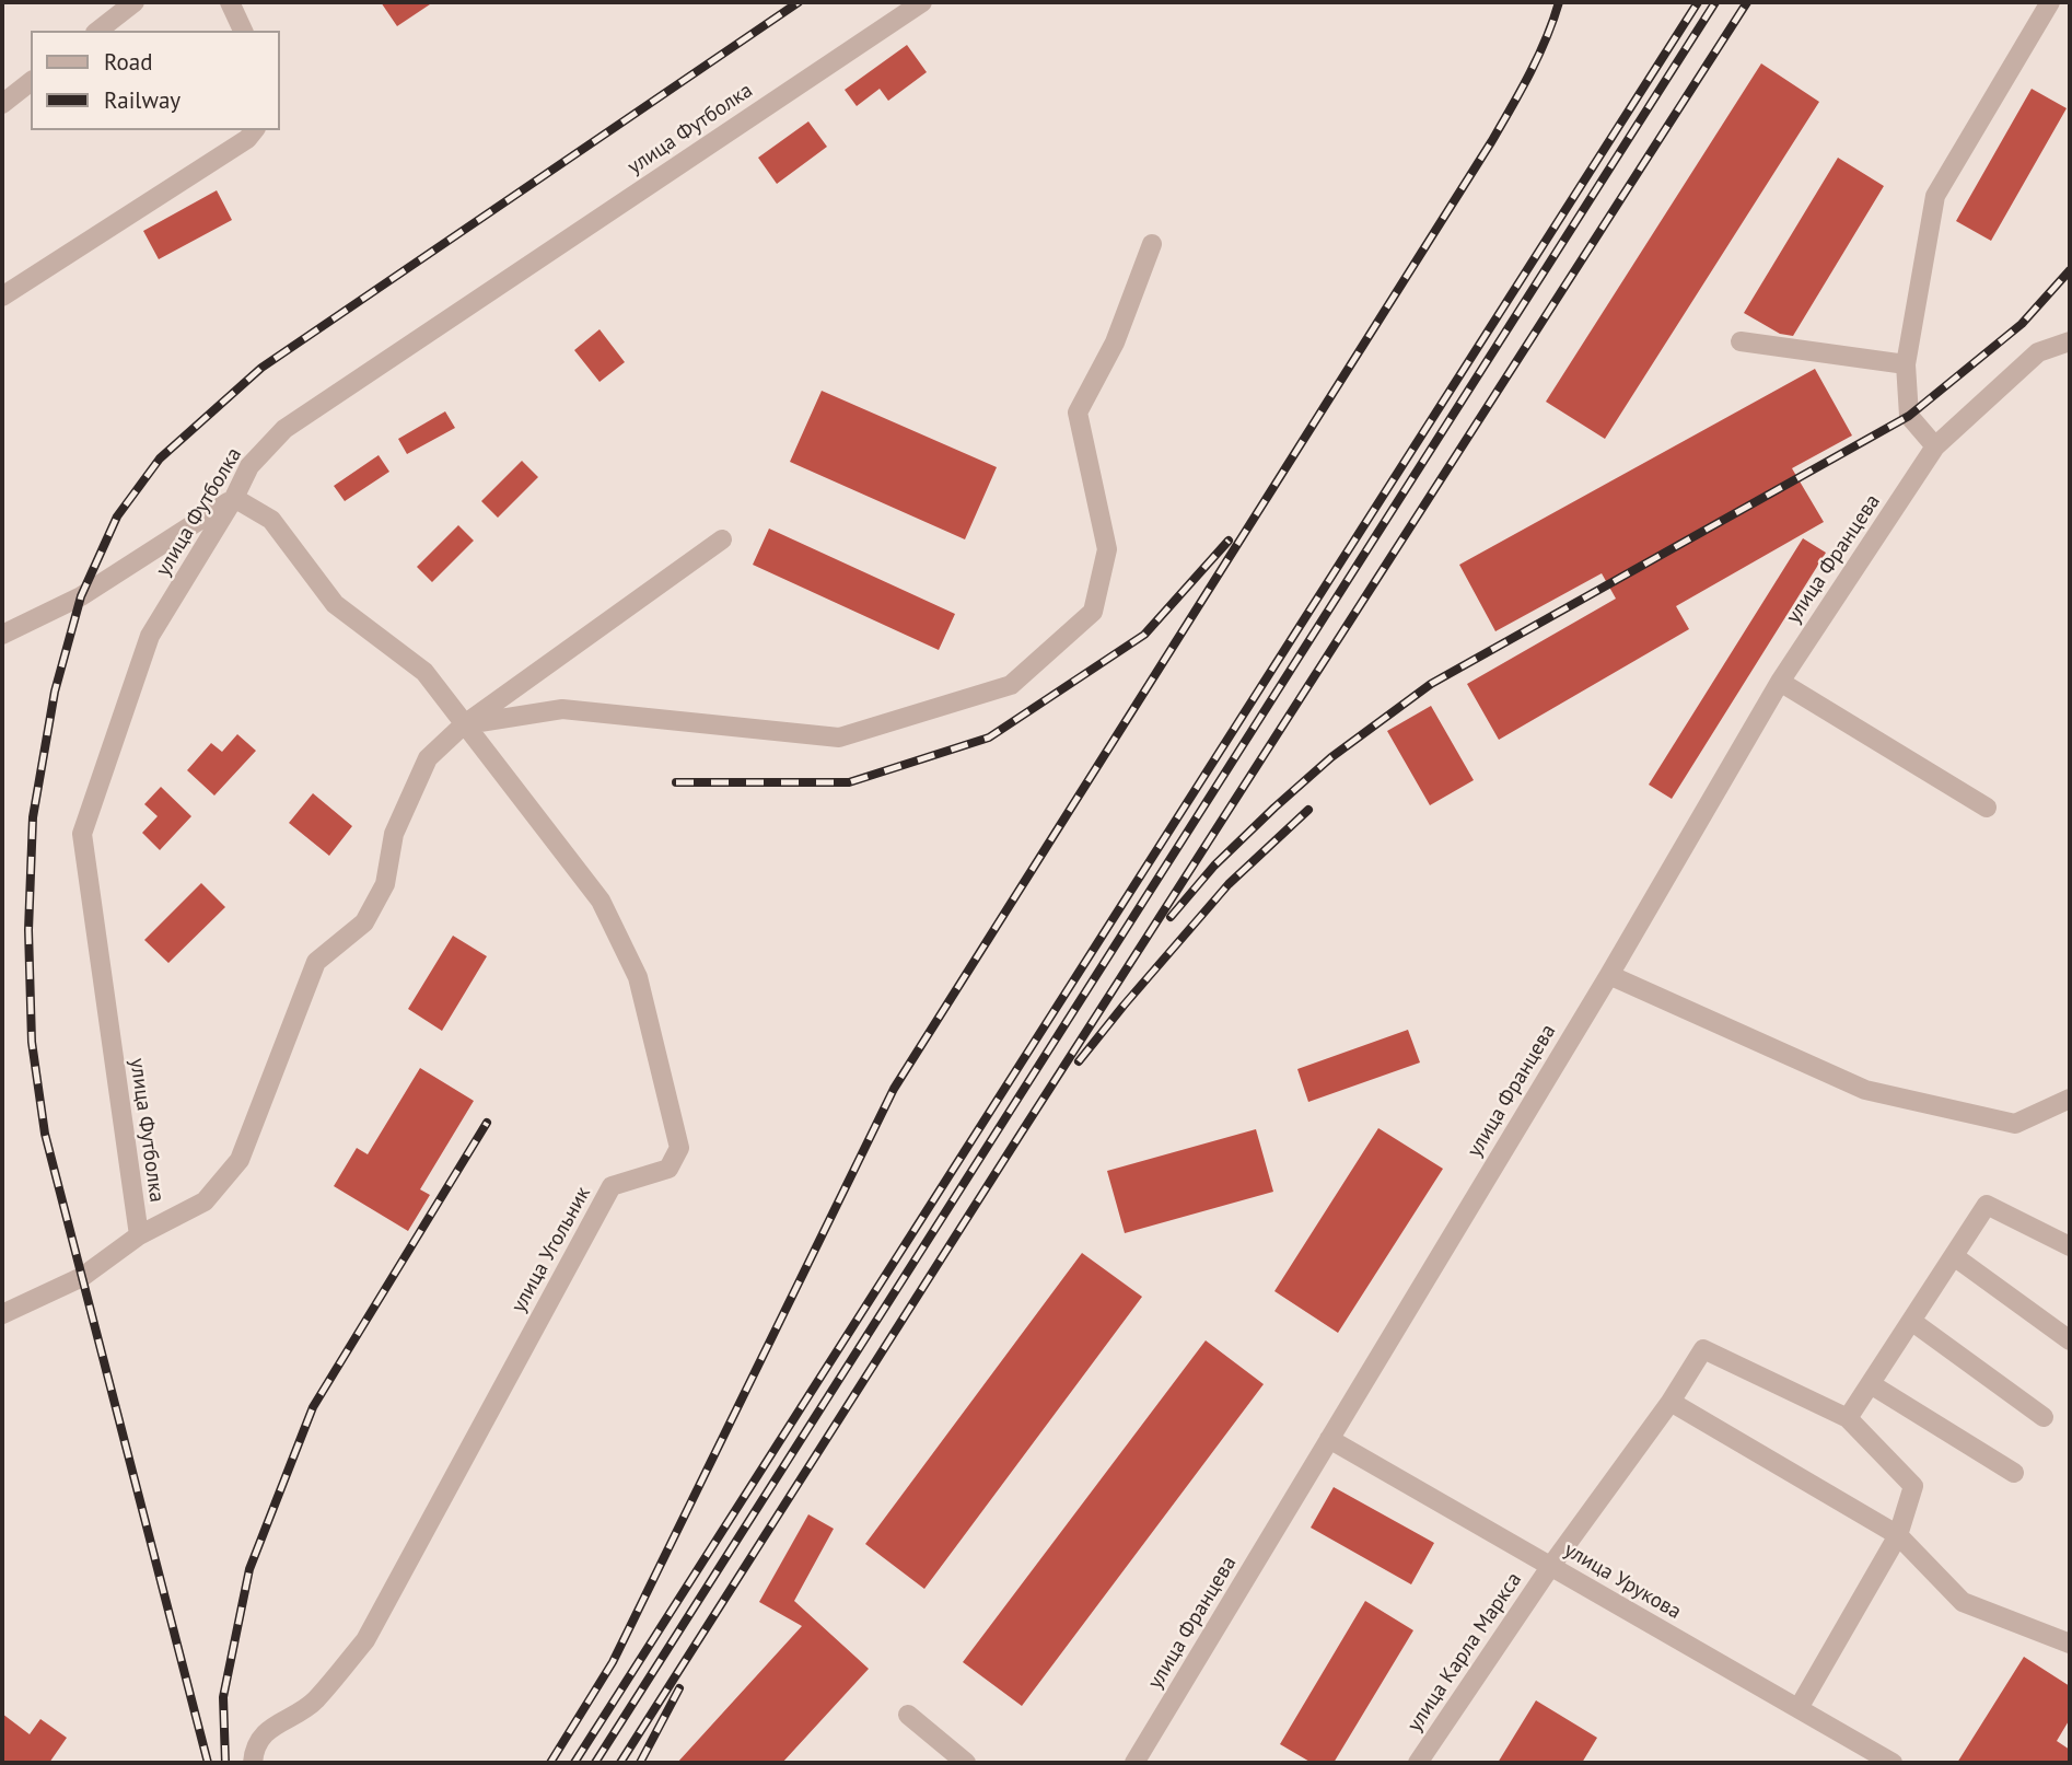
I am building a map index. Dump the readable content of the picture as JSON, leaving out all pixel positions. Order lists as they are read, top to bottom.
{
  "streets": {
    "street": [
      "улица Футболка",
      "улица Францева",
      "улица Угольник",
      "улица Урукова",
      "улица Карла Маркса"
    ]
  },
  "crossings": [
    ["улица Футболка", "улица Угольник"],
    ["улица Францева", "улица Урукова"],
    ["улица Урукова", "улица Карла Маркса"]
  ],
  "legend": ["Road", "Railway"]
}
